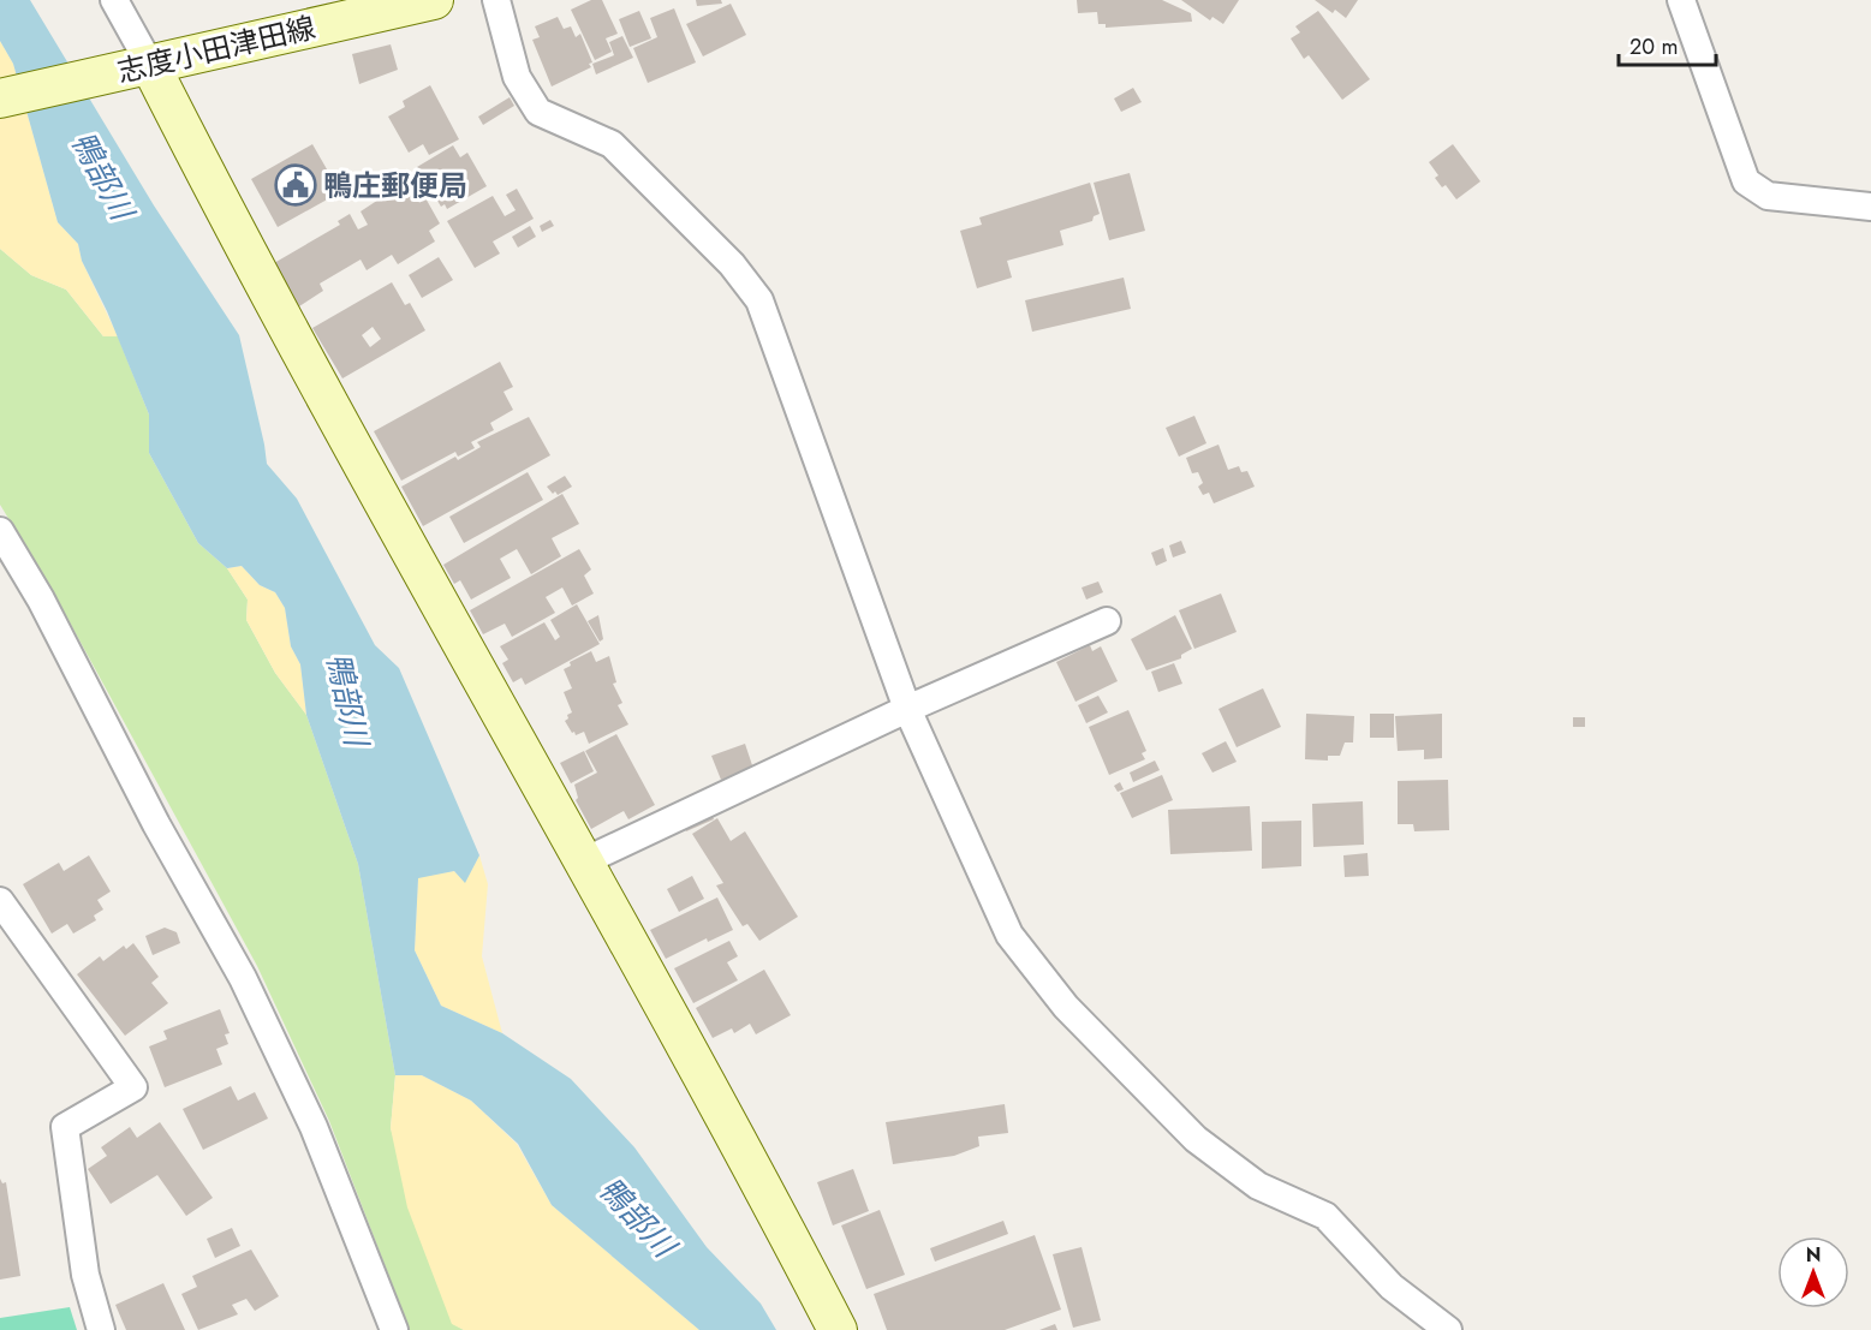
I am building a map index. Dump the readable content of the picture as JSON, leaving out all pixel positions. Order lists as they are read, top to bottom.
{
  "streets": {
    "street": ["志度小田津田線"]
  },
  "water": ["鴨部川"],
  "places": {
    "public building": ["鴨庄郵便局"]
  },
  "scale_bar": "20 m",
  "north": "top"
}
